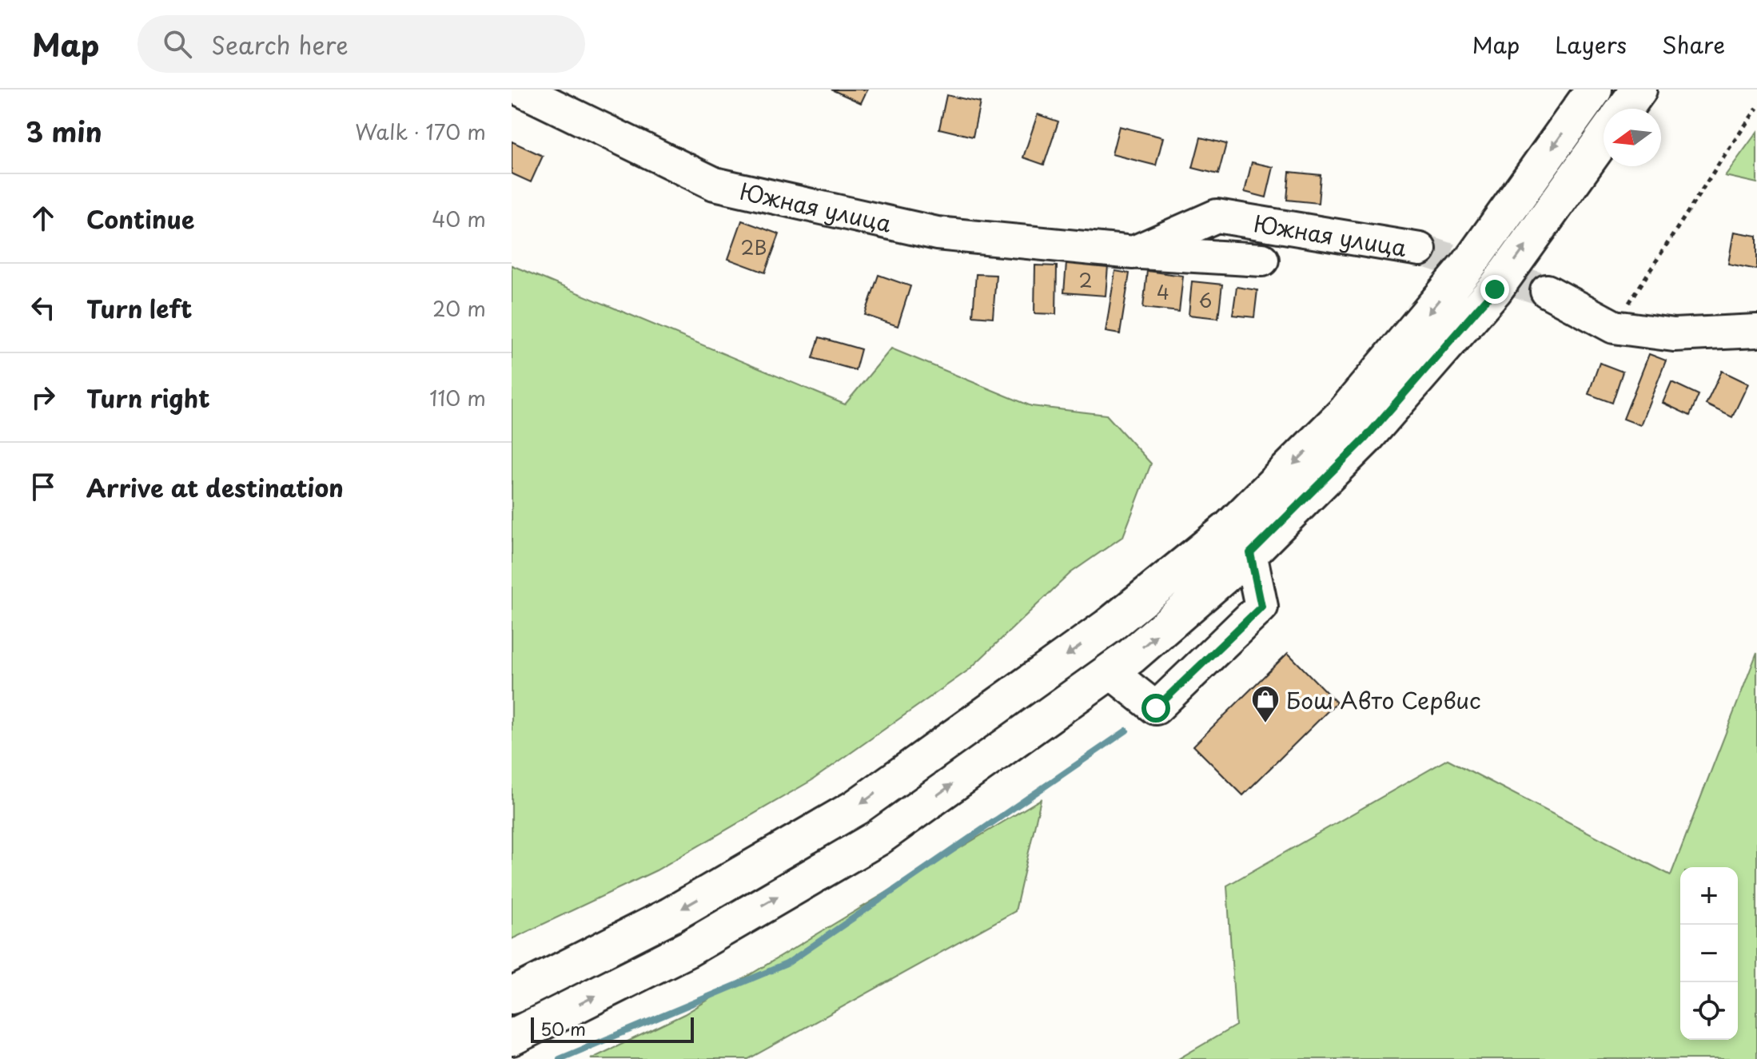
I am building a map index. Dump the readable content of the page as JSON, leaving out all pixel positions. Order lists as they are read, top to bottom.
{
  "streets": {
    "street": ["Южная улица"]
  },
  "places": {
    "shop": ["Бош Авто Сервис"]
  },
  "house_numbers": [
    "2В",
    "2",
    "4",
    "6"
  ],
  "scale_bar": "50 m",
  "north": "left",
  "page": {
    "header": "Map",
    "search": "Search here",
    "nav": ["Map", "Layers", "Share"],
    "heading": ["3 min", "Walk · 170 m"],
    "list": [
      ["Continue", "40 m"],
      ["Turn left", "20 m"],
      ["Turn right", "110 m"],
      "Arrive at destination"
    ],
    "map_buttons": ["+", "−"],
    "scale": "50 m"
  }
}
